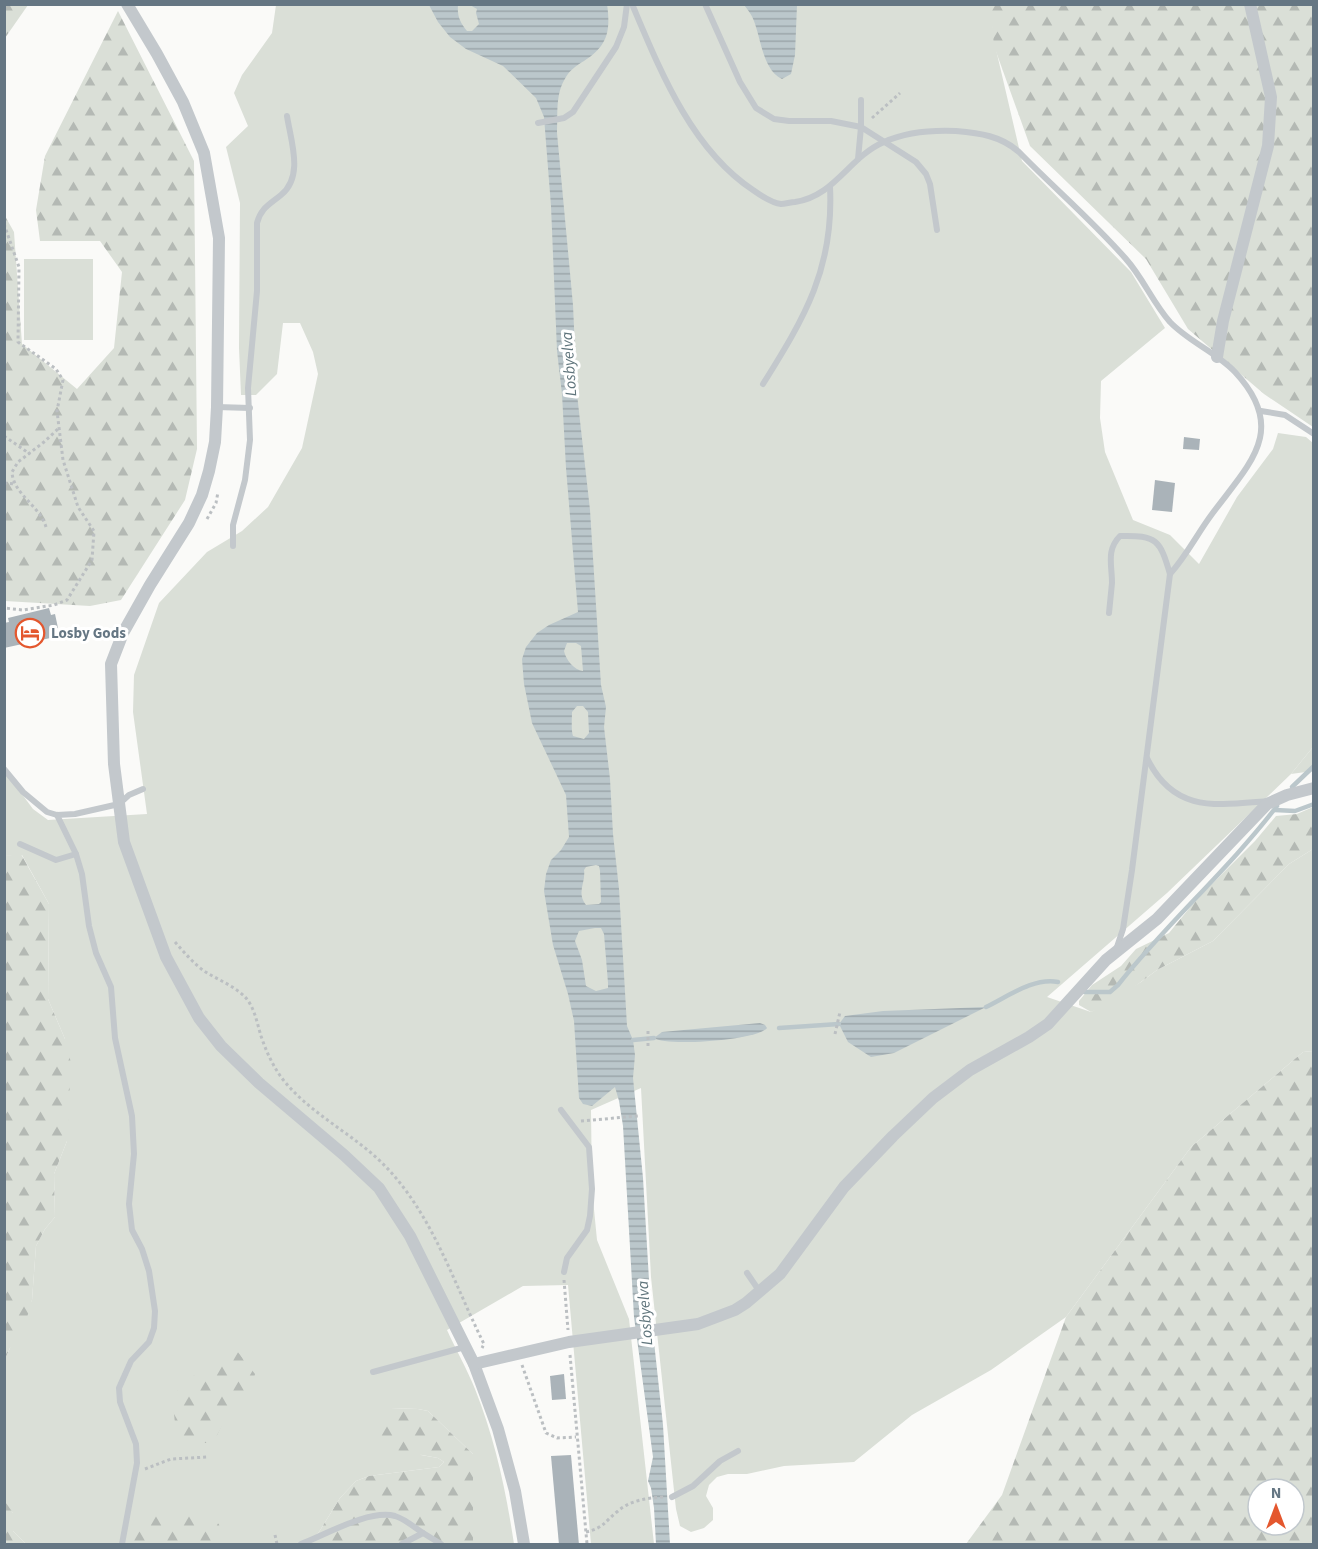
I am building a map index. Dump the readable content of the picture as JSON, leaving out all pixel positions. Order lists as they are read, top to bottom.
{
  "water": ["Losbyelva"],
  "places": {
    "hotel": ["Losby Gods"]
  },
  "north": "top"
}
